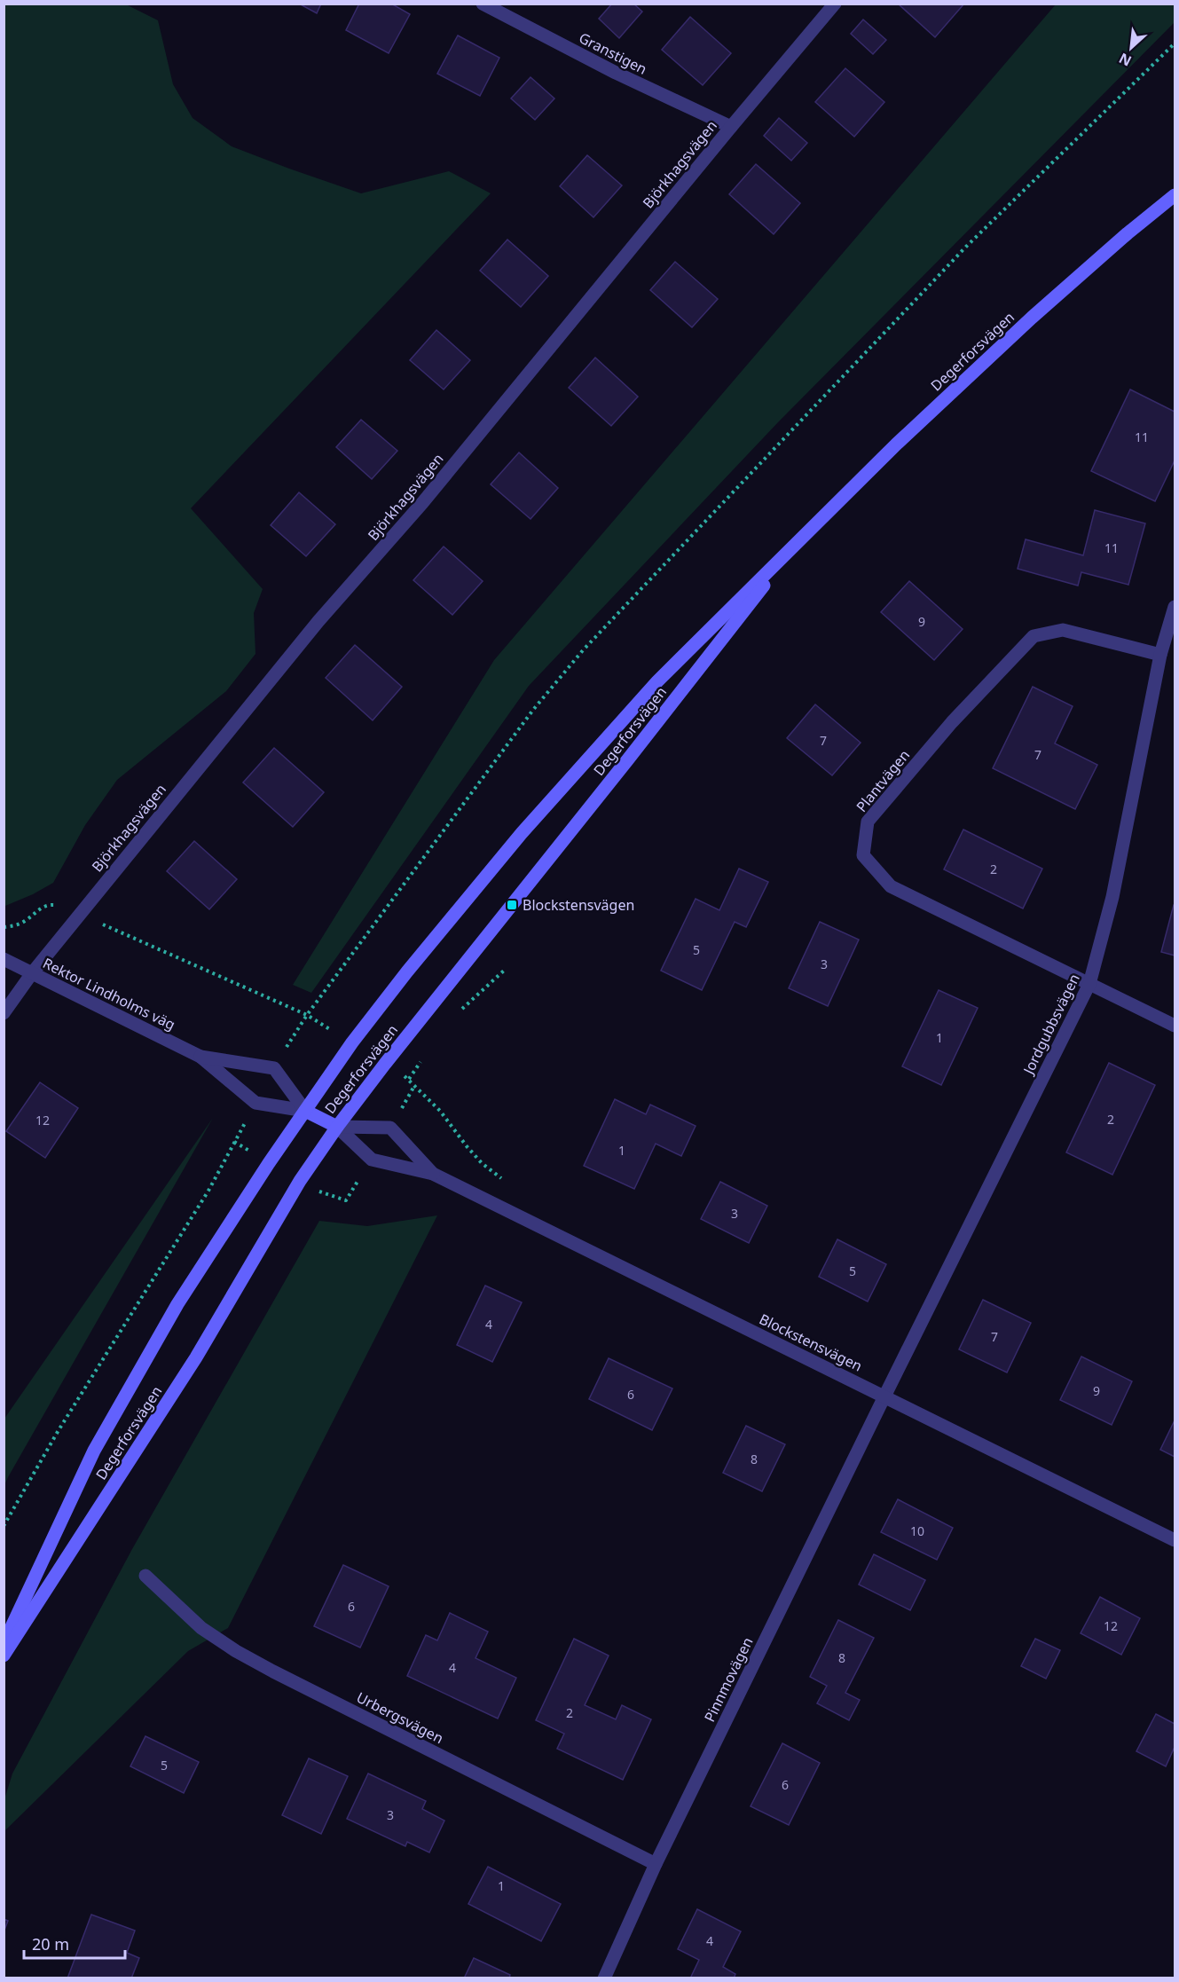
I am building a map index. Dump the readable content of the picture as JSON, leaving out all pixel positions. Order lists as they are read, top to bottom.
{
  "streets": {
    "main road": ["Degerforsvägen"],
    "street": [
      "Granstigen",
      "Björkhagsvägen",
      "Plantvägen",
      "Rektor Lindholms väg",
      "Jordgubbsvägen",
      "Blockstensvägen",
      "Pinnmovägen",
      "Urbergsvägen"
    ]
  },
  "crossings": [
    ["Granstigen", "Björkhagsvägen"],
    ["Björkhagsvägen", "Rektor Lindholms väg"],
    ["Degerforsvägen", "Rektor Lindholms väg"],
    ["Degerforsvägen", "Blockstensvägen"],
    ["Plantvägen", "Jordgubbsvägen"],
    ["Jordgubbsvägen", "Blockstensvägen"],
    ["Jordgubbsvägen", "Pinnmovägen"],
    ["Blockstensvägen", "Pinnmovägen"],
    ["Pinnmovägen", "Urbergsvägen"]
  ],
  "places": {
    "transit": ["Blockstensvägen"]
  },
  "house_numbers": [
    "11",
    "11",
    "9",
    "7",
    "7",
    "2",
    "5",
    "3",
    "1",
    "2",
    "12",
    "1",
    "3",
    "5",
    "4",
    "7",
    "9",
    "6",
    "8",
    "10",
    "6",
    "12",
    "8",
    "4",
    "2",
    "5",
    "6",
    "3",
    "1",
    "4"
  ],
  "scale_bar": "20 m",
  "north": "bottom left"
}
